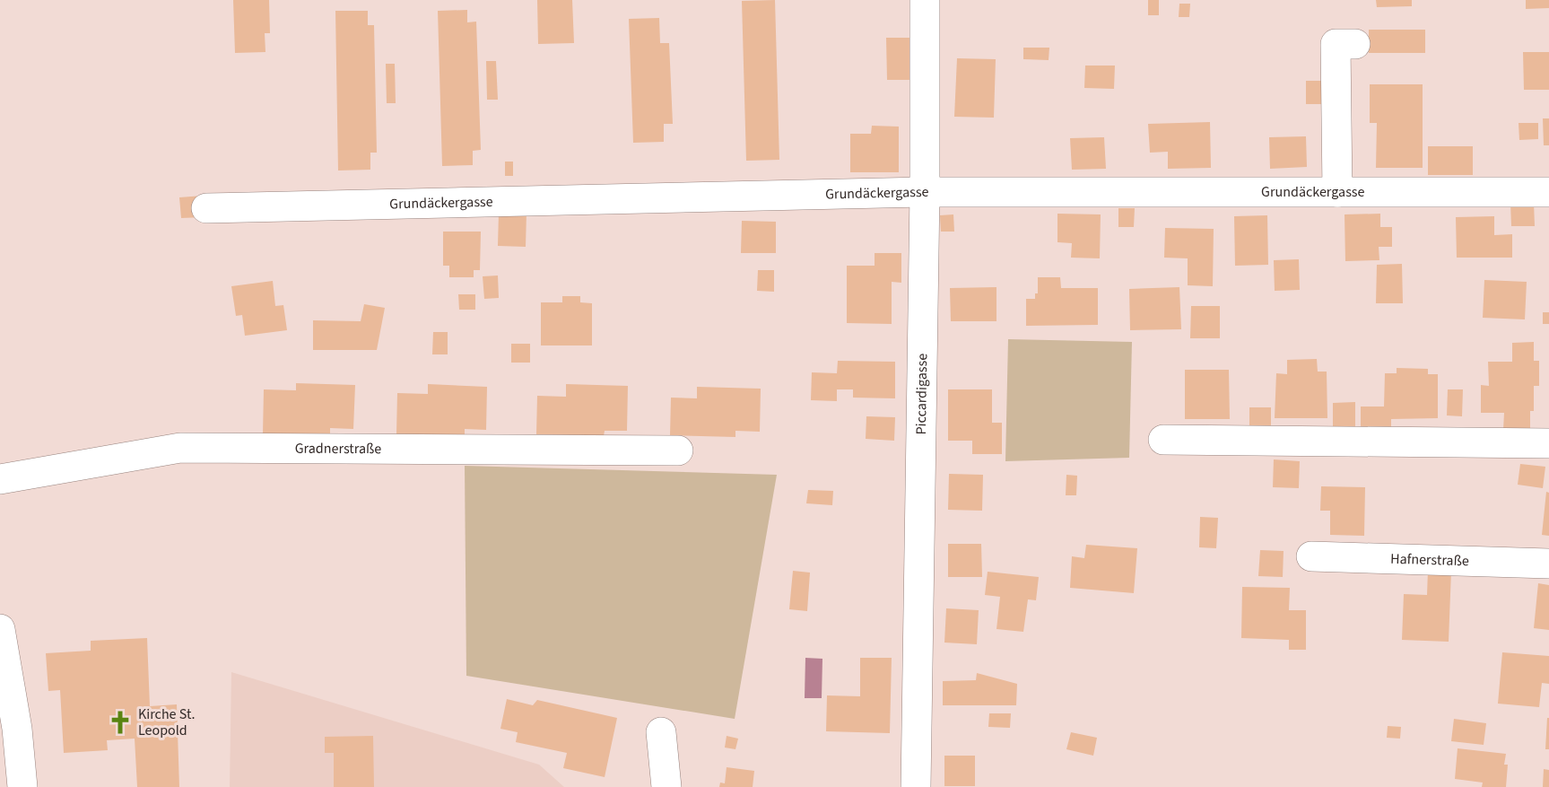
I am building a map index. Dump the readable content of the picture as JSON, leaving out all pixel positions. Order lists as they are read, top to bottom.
{
  "streets": {
    "street": [
      "Grundäckergasse",
      "Piccardigasse",
      "Gradnerstraße",
      "Hafnerstraße"
    ]
  },
  "crossings": [
    ["Grundäckergasse", "Piccardigasse"]
  ],
  "places": {
    "church": ["Kirche St. Leopold"]
  }
}
